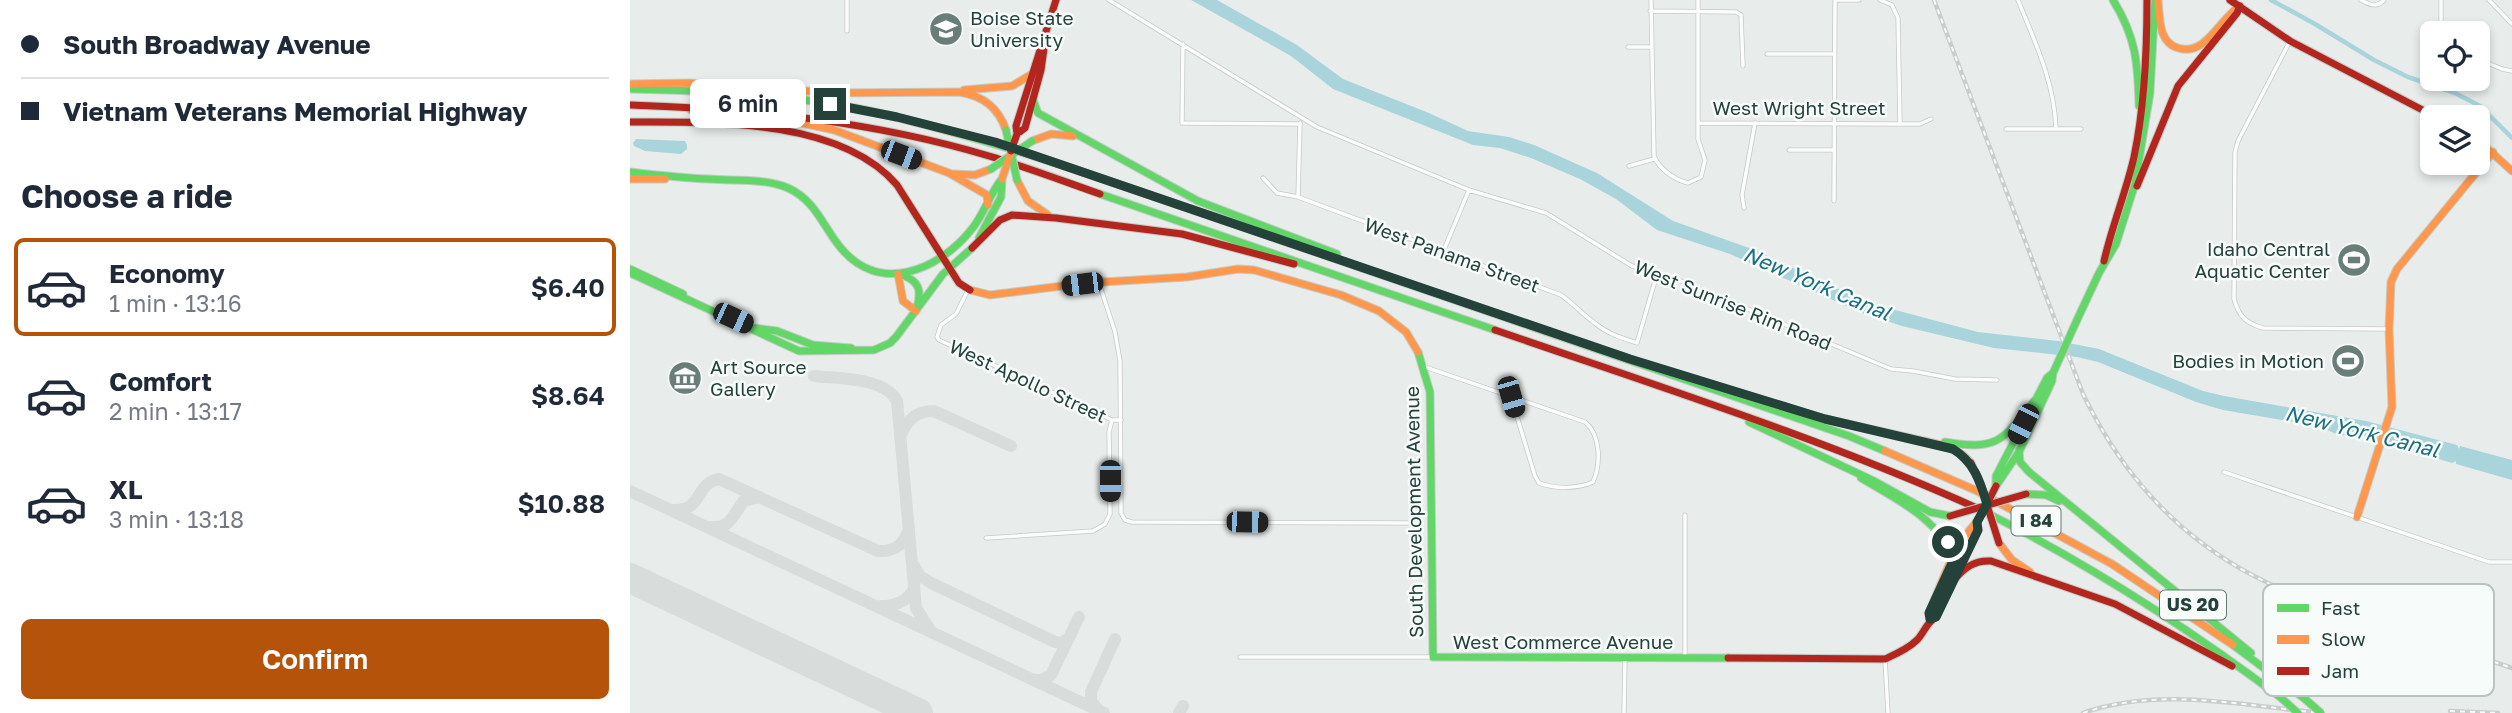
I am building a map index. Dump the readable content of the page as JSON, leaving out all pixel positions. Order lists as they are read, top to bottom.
{
  "streets": {
    "main road": [
      "South Development Avenue",
      "I 84",
      "US 20",
      "West Commerce Avenue"
    ],
    "street": [
      "West Wright Street",
      "West Panama Street",
      "West Sunrise Rim Road",
      "West Apollo Street"
    ]
  },
  "crossings": [
    ["West Panama Street", "West Sunrise Rim Road"],
    ["West Apollo Street", "South Development Avenue"],
    ["South Development Avenue", "West Commerce Avenue"],
    ["I 84", "US 20"]
  ],
  "water": ["New York Canal"],
  "places": {
    "school or university": ["Boise State University"],
    "sports": ["Idaho Central Aquatic Center", "Bodies in Motion"],
    "museum": ["Art Source Gallery"]
  },
  "legend": ["Fast", "Slow", "Jam"],
  "page": {
    "banner": ["South Broadway Avenue", "Vietnam Veterans Memorial Highway"],
    "bubble": "6 min",
    "heading": "Choose a ride",
    "list": [
      {
        "name": "Economy",
        "note": "1 min · 13:16",
        "value": "$6.40"
      },
      {
        "name": "Comfort",
        "note": "2 min · 13:17",
        "value": "$8.64"
      },
      {
        "name": "XL",
        "note": "3 min · 13:18",
        "value": "$10.88"
      }
    ],
    "buttons": "Confirm"
  }
}
